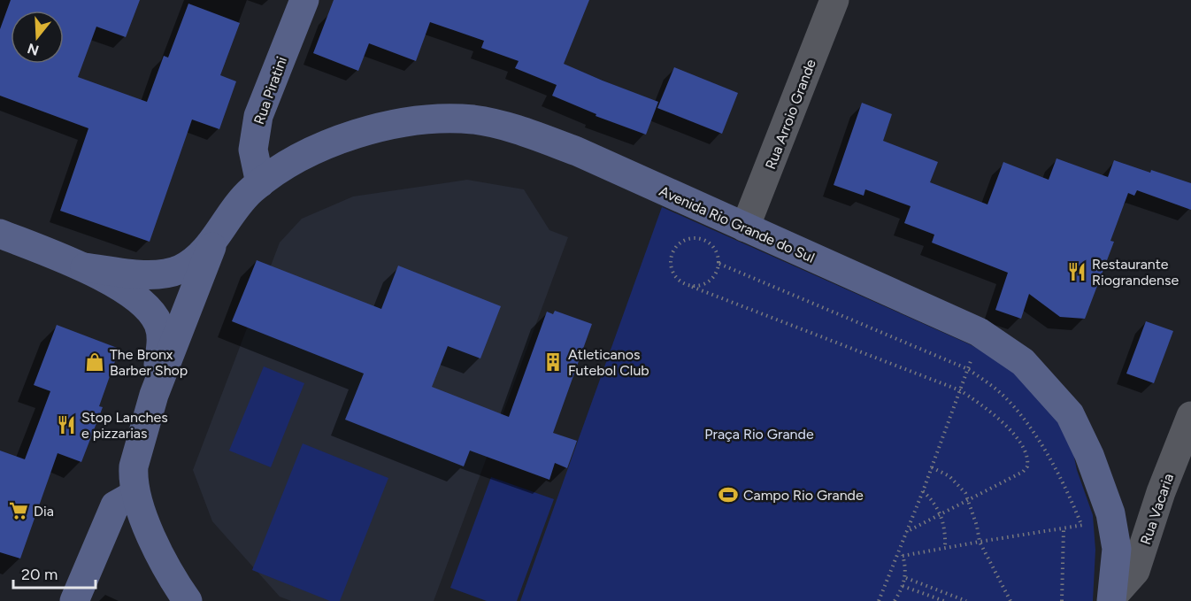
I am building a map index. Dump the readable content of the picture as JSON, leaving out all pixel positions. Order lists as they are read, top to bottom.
{
  "streets": {
    "street": [
      "Rua Piratini",
      "Rua Arroio Grande",
      "Avenida Rio Grande do Sul",
      "Rua Vacaria"
    ]
  },
  "crossings": [
    ["Rua Piratini", "Avenida Rio Grande do Sul"],
    ["Rua Arroio Grande", "Avenida Rio Grande do Sul"],
    ["Avenida Rio Grande do Sul", "Rua Vacaria"]
  ],
  "parks": ["Praça Rio Grande"],
  "places": {
    "restaurant": ["Restaurante Riograndense", "Stop Lanches e pizzarias"],
    "shop": ["The Bronx Barber Shop"],
    "building": ["Atleticanos Futebol Club"],
    "sports": ["Campo Rio Grande"],
    "supermarket": ["Dia"]
  },
  "scale_bar": "20 m",
  "north": "bottom"
}
